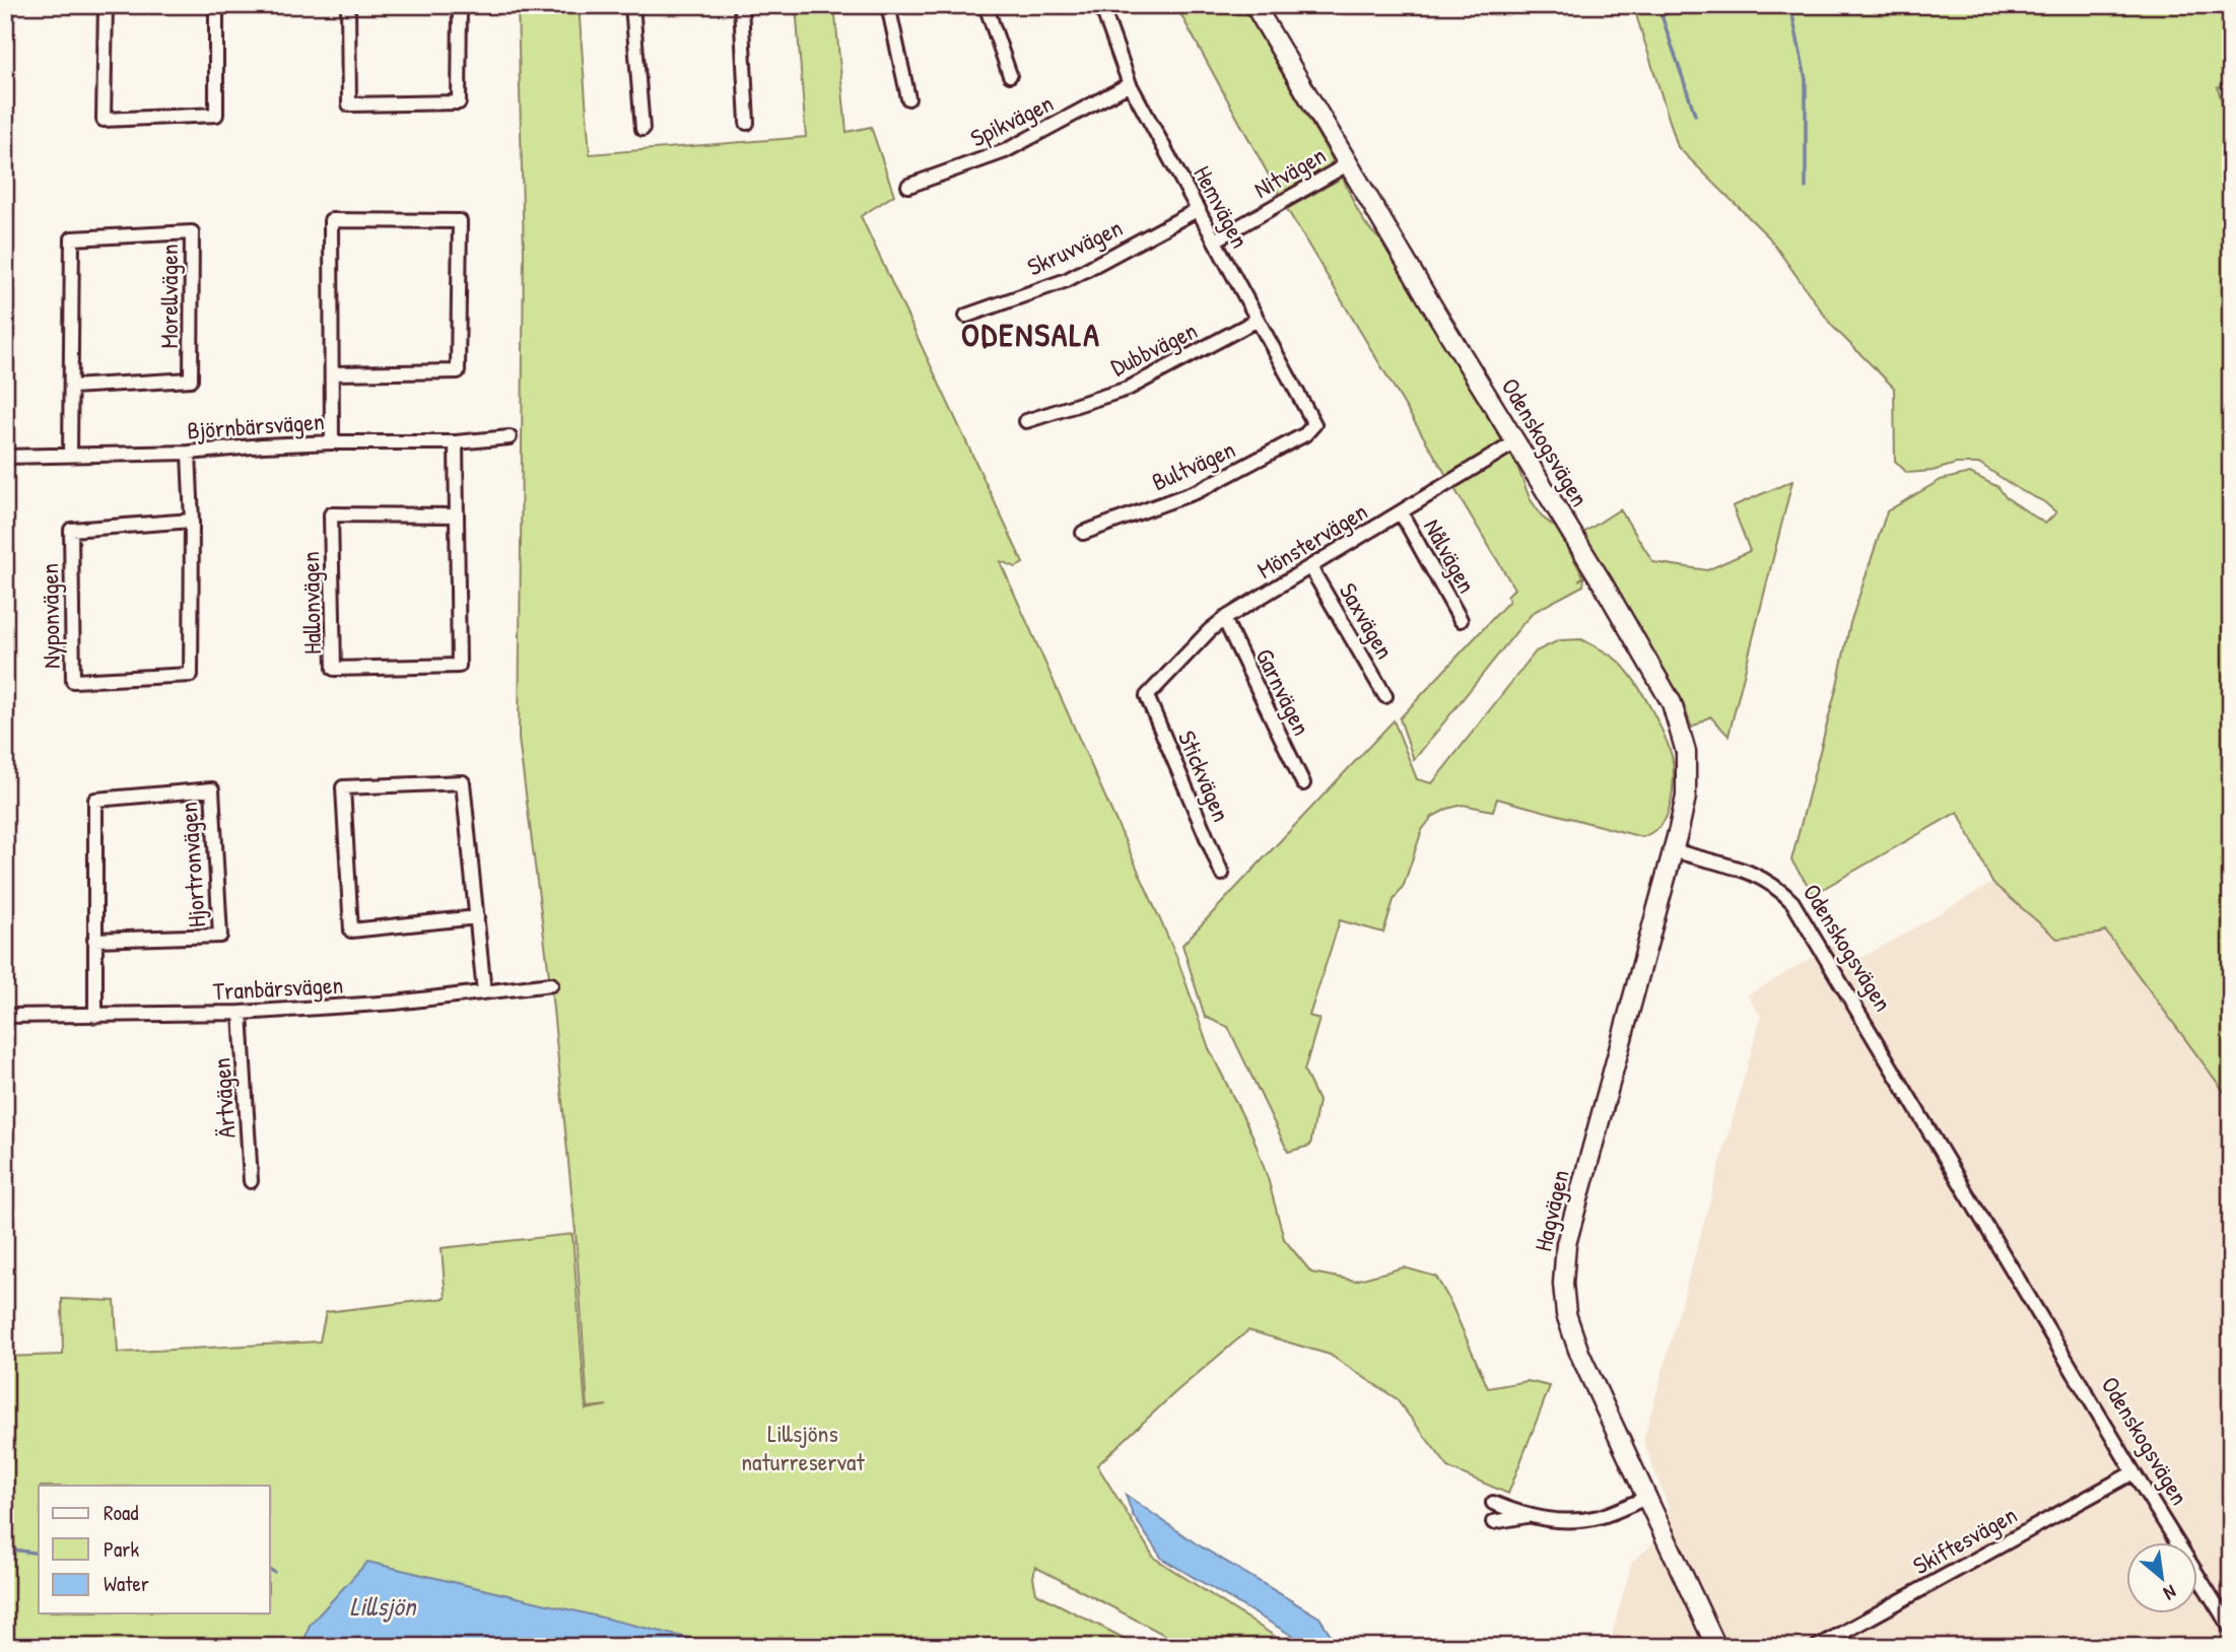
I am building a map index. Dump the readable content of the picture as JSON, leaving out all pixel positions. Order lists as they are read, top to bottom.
{
  "streets": {
    "street": [
      "Spikvägen",
      "Nitvägen",
      "Hemvägen",
      "Skruvvägen",
      "Morellvägen",
      "Dubbvägen",
      "Björnbärsvägen",
      "Odenskogsvägen",
      "Bultvägen",
      "Mönstervägen",
      "Nålvägen",
      "Hallonvägen",
      "Nyponvägen",
      "Saxvägen",
      "Garnvägen",
      "Stickvägen",
      "Hjortronvägen",
      "Tranbärsvägen",
      "Ärtvägen",
      "Hagvägen",
      "Skiftesvägen"
    ]
  },
  "crossings": [
    ["Spikvägen", "Hemvägen"],
    ["Nitvägen", "Hemvägen"],
    ["Nitvägen", "Odenskogsvägen"],
    ["Hemvägen", "Skruvvägen"],
    ["Hemvägen", "Dubbvägen"],
    ["Hemvägen", "Bultvägen"],
    ["Morellvägen", "Björnbärsvägen"],
    ["Björnbärsvägen", "Hallonvägen"],
    ["Björnbärsvägen", "Nyponvägen"],
    ["Odenskogsvägen", "Mönstervägen"],
    ["Odenskogsvägen", "Hagvägen"],
    ["Odenskogsvägen", "Skiftesvägen"],
    ["Mönstervägen", "Nålvägen"],
    ["Mönstervägen", "Saxvägen"],
    ["Mönstervägen", "Garnvägen"],
    ["Mönstervägen", "Stickvägen"],
    ["Hjortronvägen", "Tranbärsvägen"],
    ["Tranbärsvägen", "Ärtvägen"]
  ],
  "districts": ["ODENSALA"],
  "water": ["Lillsjön"],
  "parks": ["Lillsjöns naturreservat"],
  "legend": ["Road", "Park", "Water"],
  "north": "bottom right"
}
